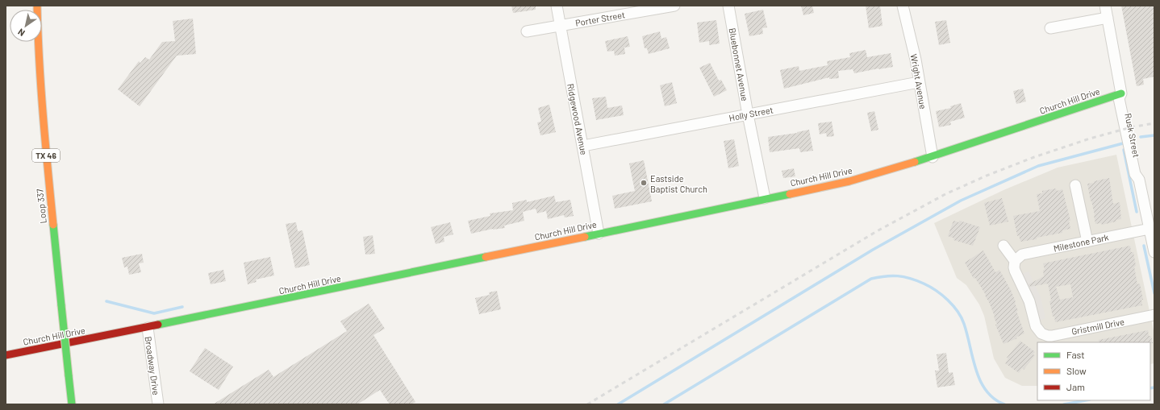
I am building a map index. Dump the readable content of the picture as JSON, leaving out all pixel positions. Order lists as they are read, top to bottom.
{
  "streets": {
    "street": [
      "Porter Street",
      "Bluebonnet Avenue",
      "Wright Avenue",
      "Church Hill Drive",
      "Holly Street",
      "Ridgewood Avenue",
      "Rusk Street",
      "TX 46",
      "Loop 337",
      "Milestone Park",
      "Gristmill Drive",
      "Broadway Drive"
    ]
  },
  "crossings": [
    ["Porter Street", "Ridgewood Avenue"],
    ["Bluebonnet Avenue", "Church Hill Drive"],
    ["Bluebonnet Avenue", "Holly Street"],
    ["Wright Avenue", "Church Hill Drive"],
    ["Wright Avenue", "Holly Street"],
    ["Church Hill Drive", "Ridgewood Avenue"],
    ["Church Hill Drive", "Rusk Street"],
    ["Church Hill Drive", "Broadway Drive"],
    ["Holly Street", "Ridgewood Avenue"],
    ["Rusk Street", "Milestone Park"],
    ["Milestone Park", "Gristmill Drive"]
  ],
  "places": ["Eastside Baptist Church"],
  "legend": ["Fast", "Slow", "Jam"],
  "north": "bottom left"
}
